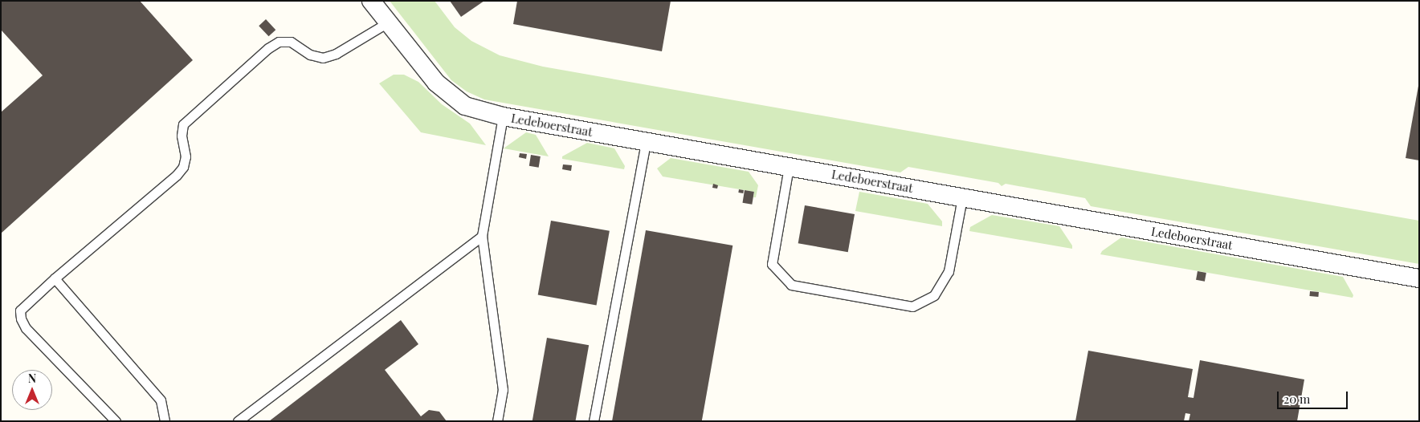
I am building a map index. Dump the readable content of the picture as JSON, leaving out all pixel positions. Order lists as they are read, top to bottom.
{
  "streets": {
    "street": ["Ledeboerstraat"]
  },
  "scale_bar": "20 m",
  "north": "top"
}
